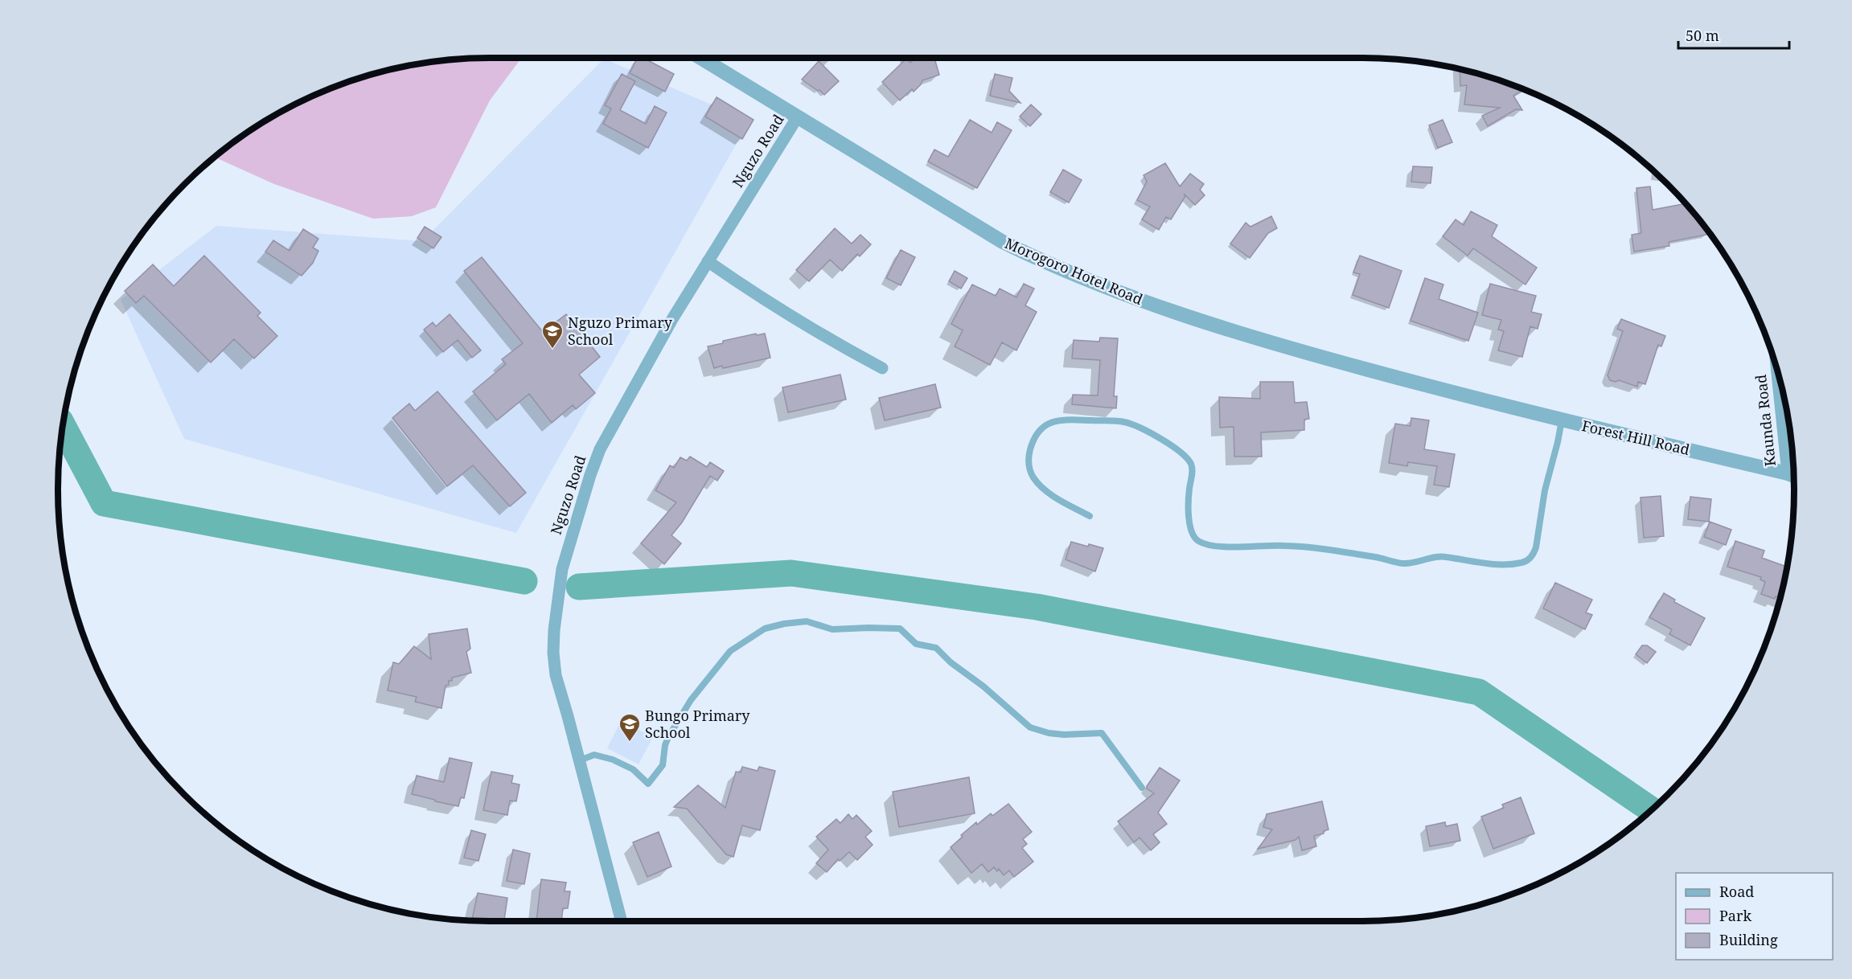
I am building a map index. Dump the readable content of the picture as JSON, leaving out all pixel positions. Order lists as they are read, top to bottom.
{
  "streets": {
    "street": [
      "Nguzo Road",
      "Morogoro Hotel Road",
      "Kaunda Road",
      "Forest Hill Road"
    ]
  },
  "crossings": [
    ["Nguzo Road", "Morogoro Hotel Road"],
    ["Morogoro Hotel Road", "Forest Hill Road"]
  ],
  "places": {
    "school or university": ["Nguzo Primary School", "Bungo Primary School"]
  },
  "legend": ["Road", "Park", "Building"],
  "scale_bar": "50 m"
}
